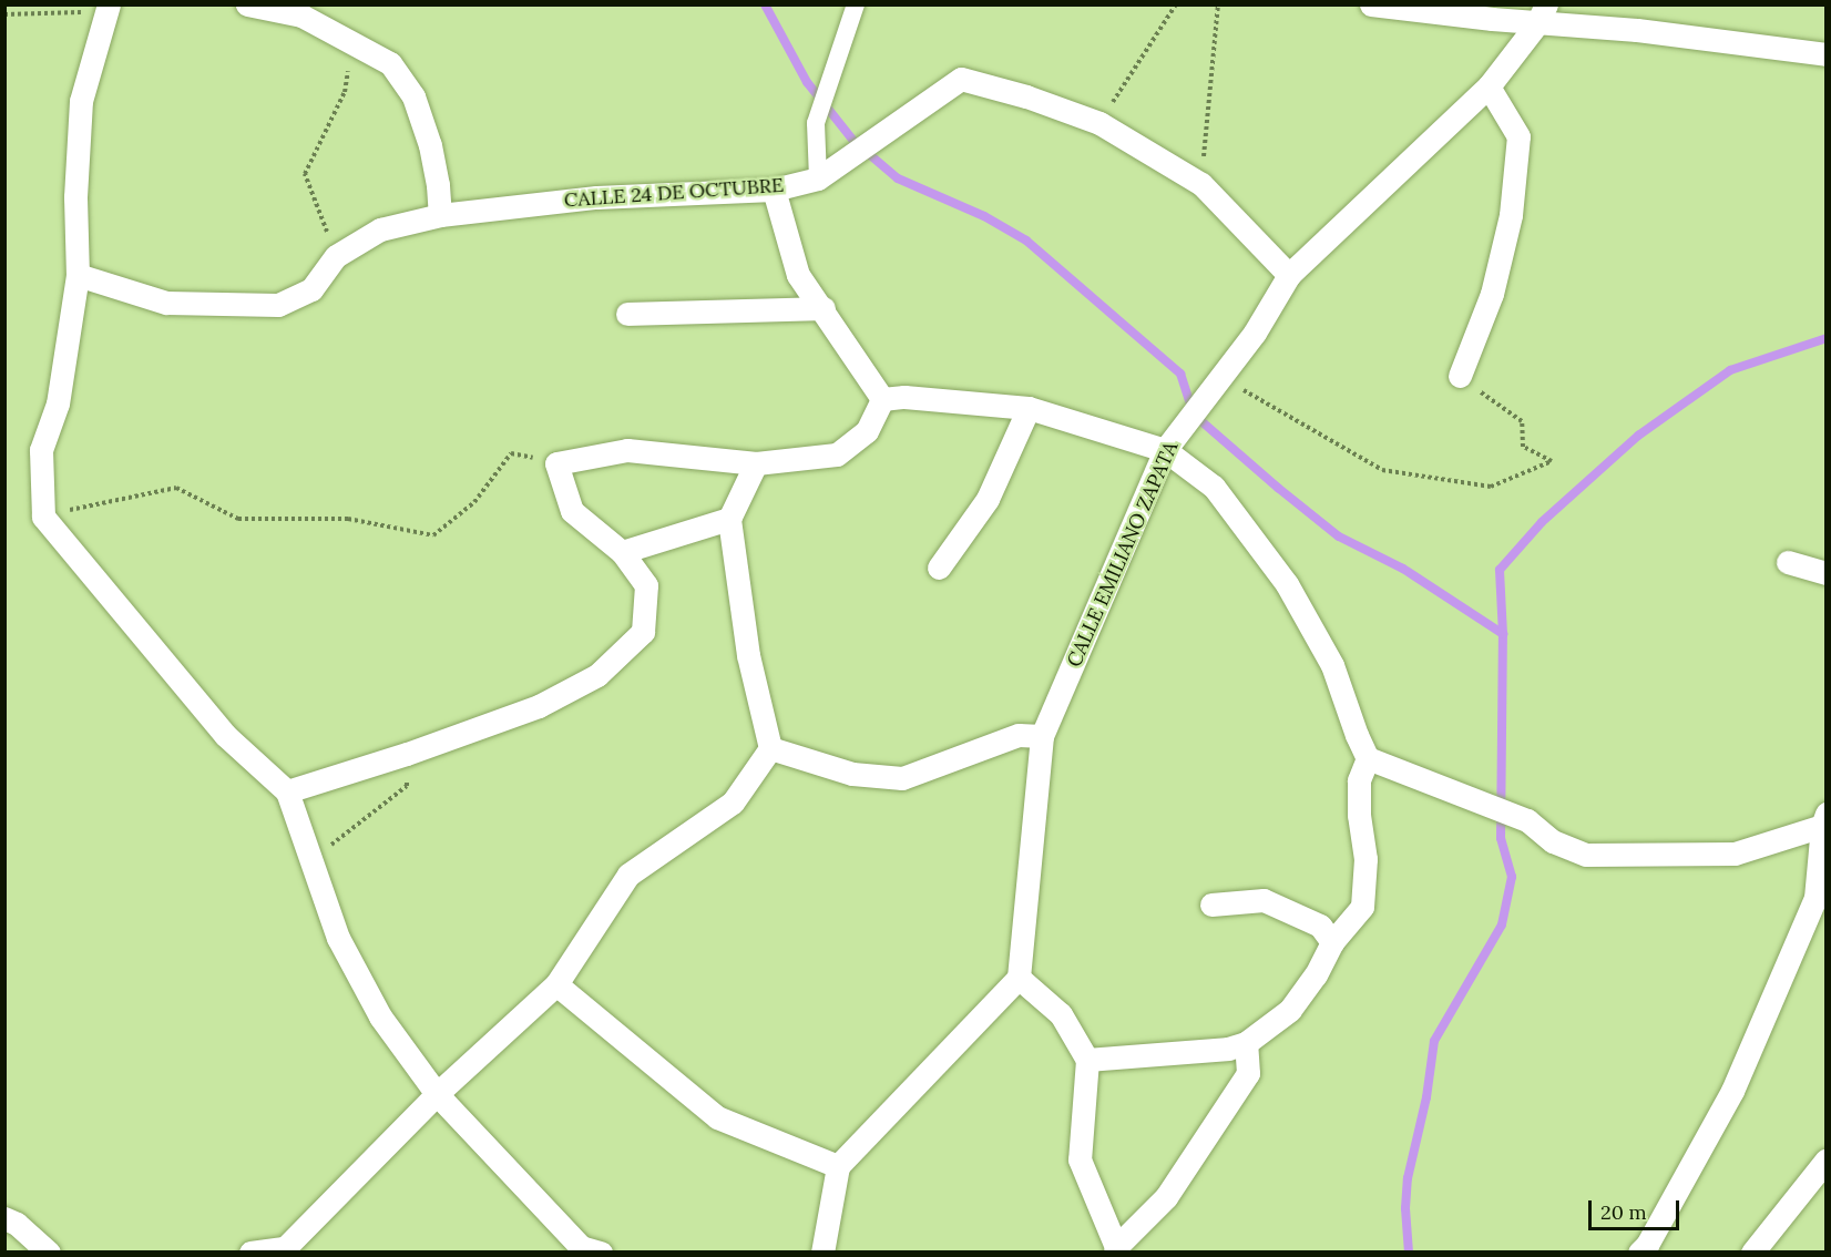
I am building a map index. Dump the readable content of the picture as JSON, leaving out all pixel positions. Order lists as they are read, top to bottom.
{
  "streets": {
    "street": ["CALLE 24 DE OCTUBRE", "CALLE EMILIANO ZAPATA"]
  },
  "crossings": [
    ["CALLE 24 DE OCTUBRE", "CALLE EMILIANO ZAPATA"]
  ],
  "scale_bar": "20 m"
}
